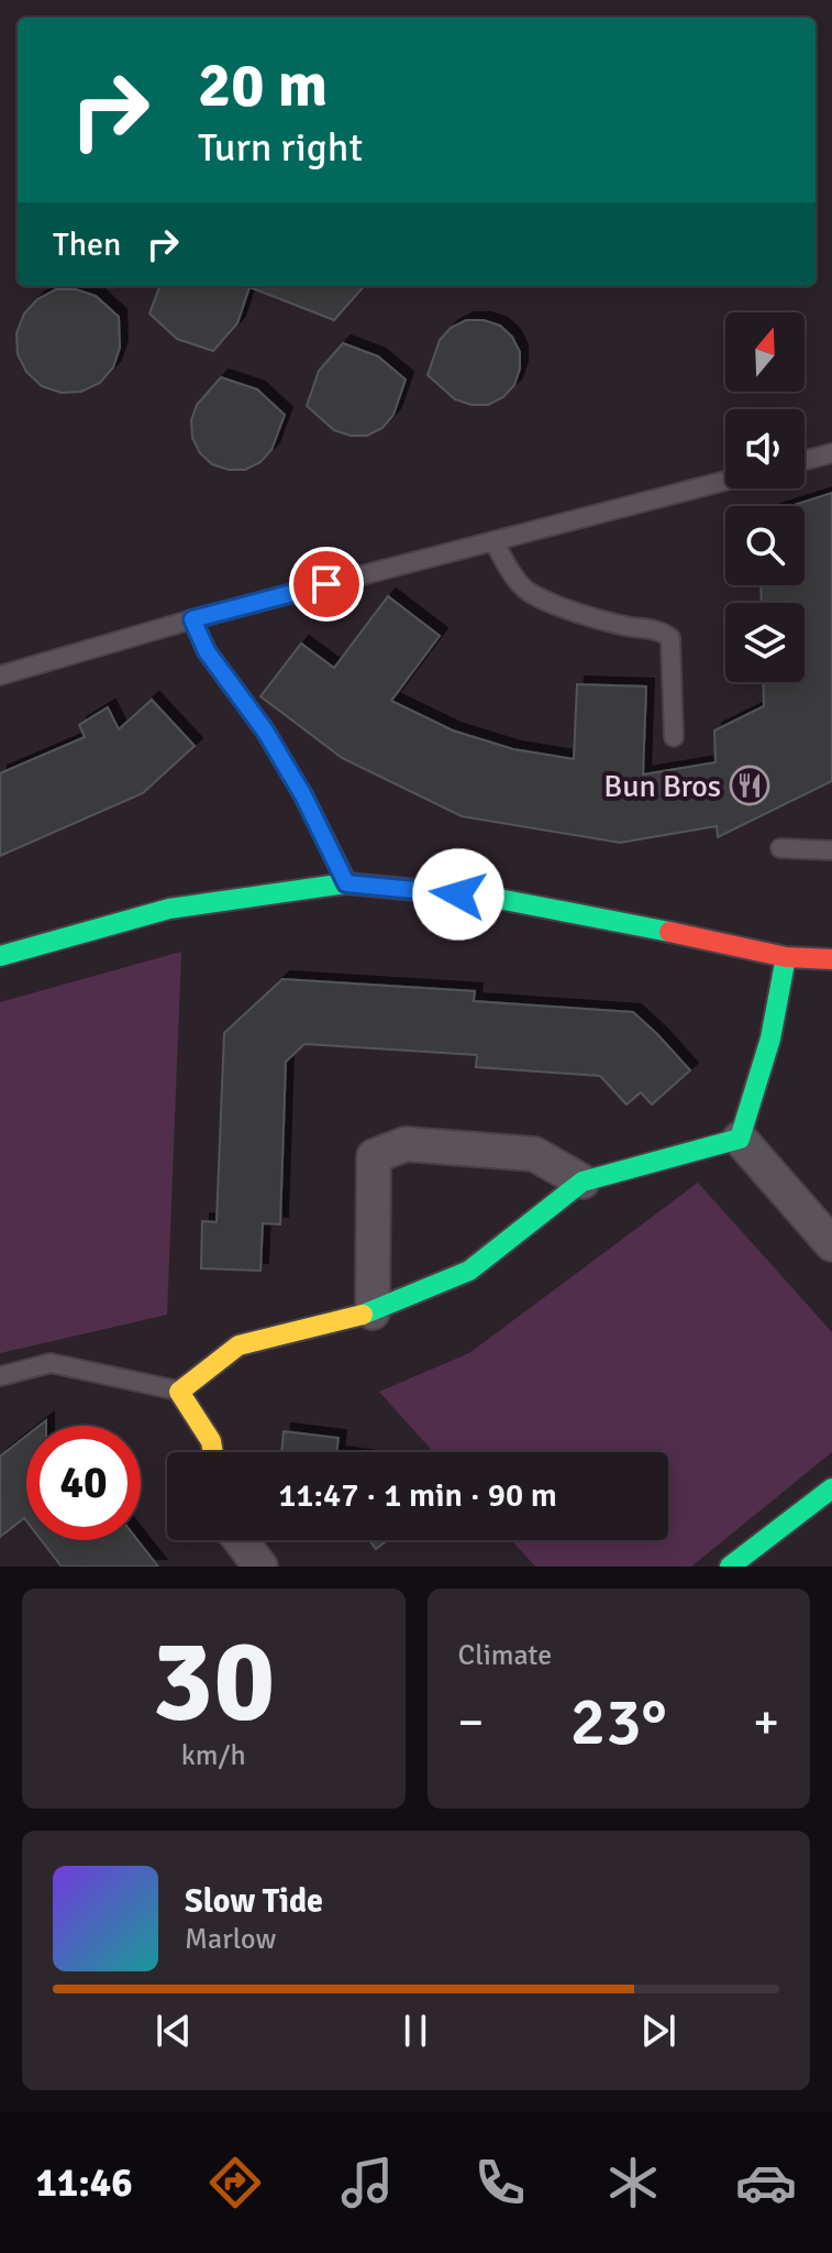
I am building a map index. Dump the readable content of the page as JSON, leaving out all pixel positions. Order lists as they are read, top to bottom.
{
  "places": {
    "restaurant": ["Bun Bros"]
  },
  "north": "top",
  "page": {
    "turn": ["20 m", "Turn right"],
    "then": "Then",
    "limit": "40",
    "trip": "11:47 · 1 min · 90 m",
    "tile": [
      ["30", "km/h"],
      "Climate"
    ],
    "heat": ["−", "23°", "+"],
    "song": ["Slow Tide", "Marlow"],
    "tabs": "11:46"
  }
}
